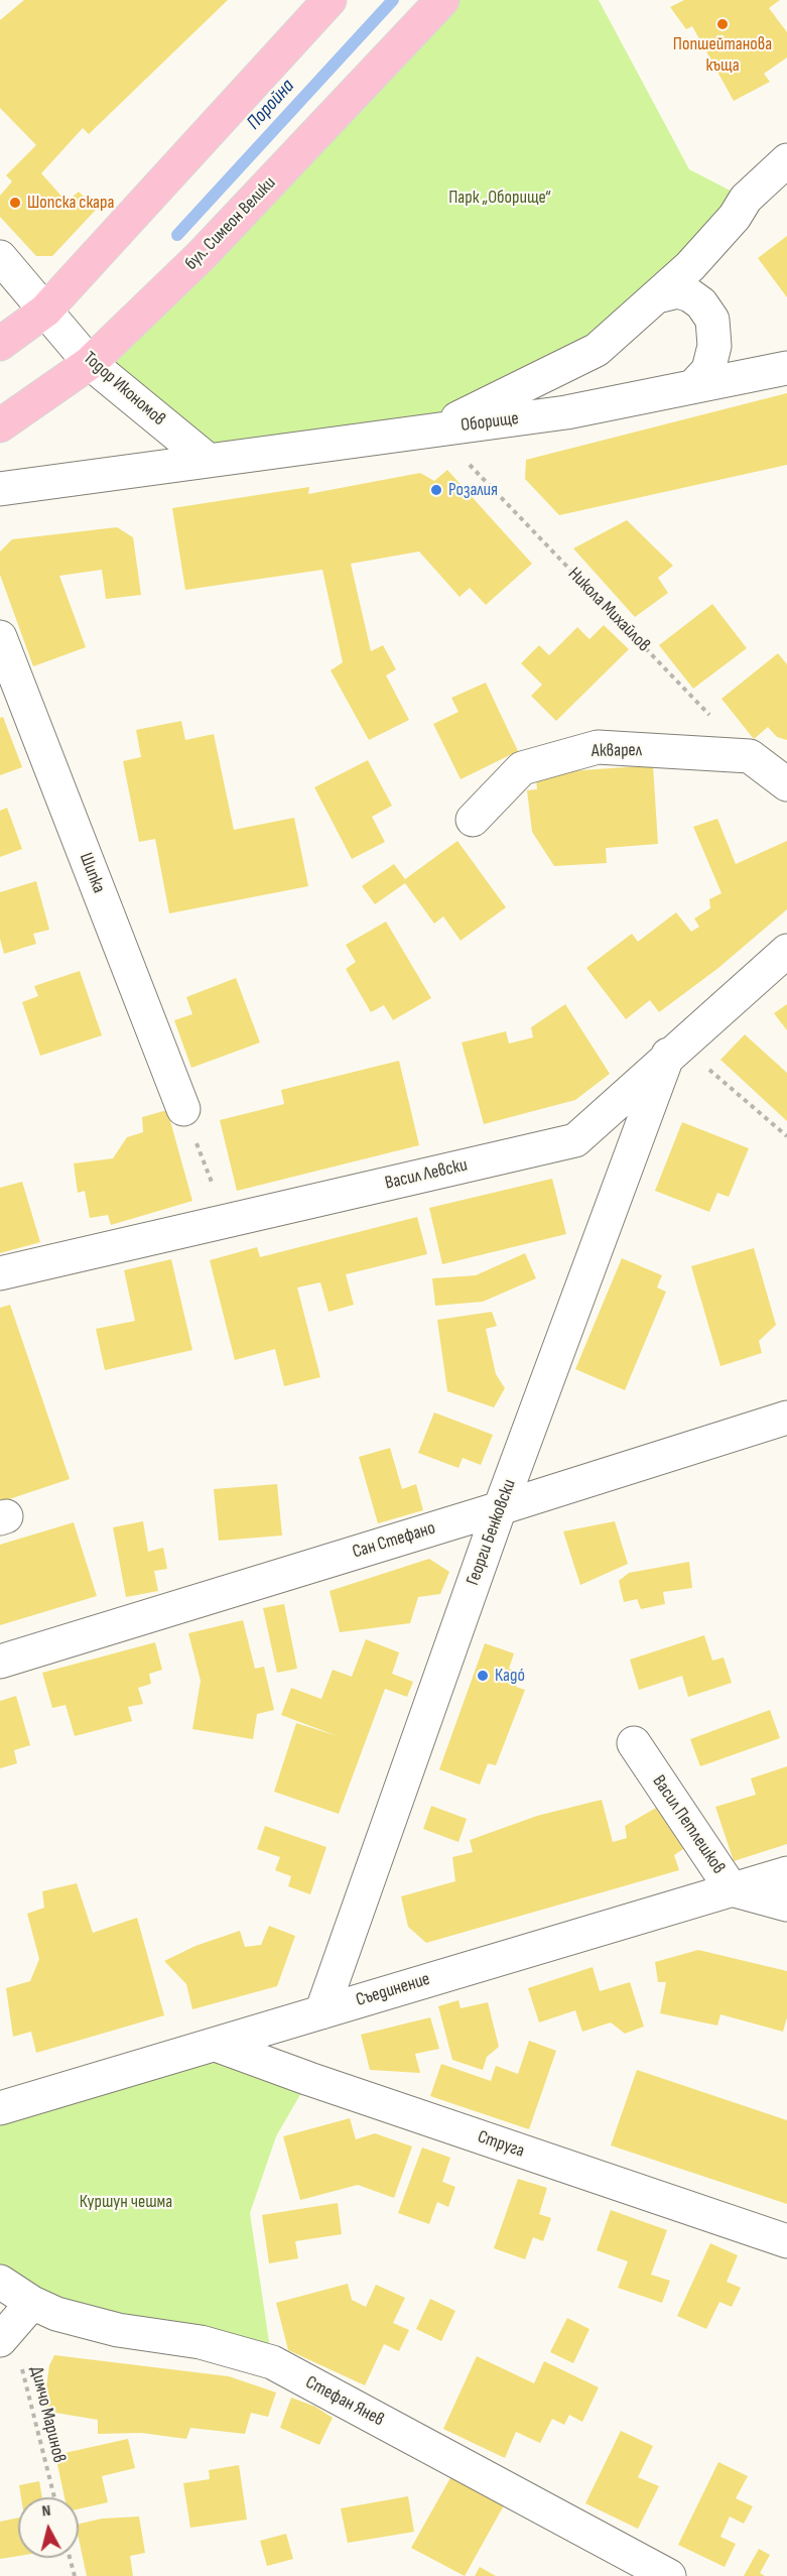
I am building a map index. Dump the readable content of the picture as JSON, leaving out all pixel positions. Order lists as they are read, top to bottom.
{
  "streets": {
    "main road": ["бул. Симеон Велики"],
    "street": [
      "Тодор Икономов",
      "Оборище",
      "Акварел",
      "Шипка",
      "Васил Левски",
      "Георги Бенковски",
      "Сан Стефано",
      "Васил Петлешков",
      "Съединение",
      "Струга",
      "Стефан Янев"
    ],
    "path": ["Никола Михайлов", "Димчо Маринов"]
  },
  "crossings": [
    ["бул. Симеон Велики", "Тодор Икономов"],
    ["Тодор Икономов", "Оборище"],
    ["Оборище", "Никола Михайлов"],
    ["Никола Михайлов", "Акварел"],
    ["Васил Левски", "Георги Бенковски"],
    ["Георги Бенковски", "Сан Стефано"],
    ["Георги Бенковски", "Съединение"],
    ["Васил Петлешков", "Съединение"],
    ["Съединение", "Струга"]
  ],
  "water": ["Поройна"],
  "parks": ["Парк „Оборище“", "Куршун чешма"],
  "places": [
    "Попшейтанова къща",
    "Шопска скара",
    "Розалия",
    "Кадó"
  ],
  "north": "top"
}
